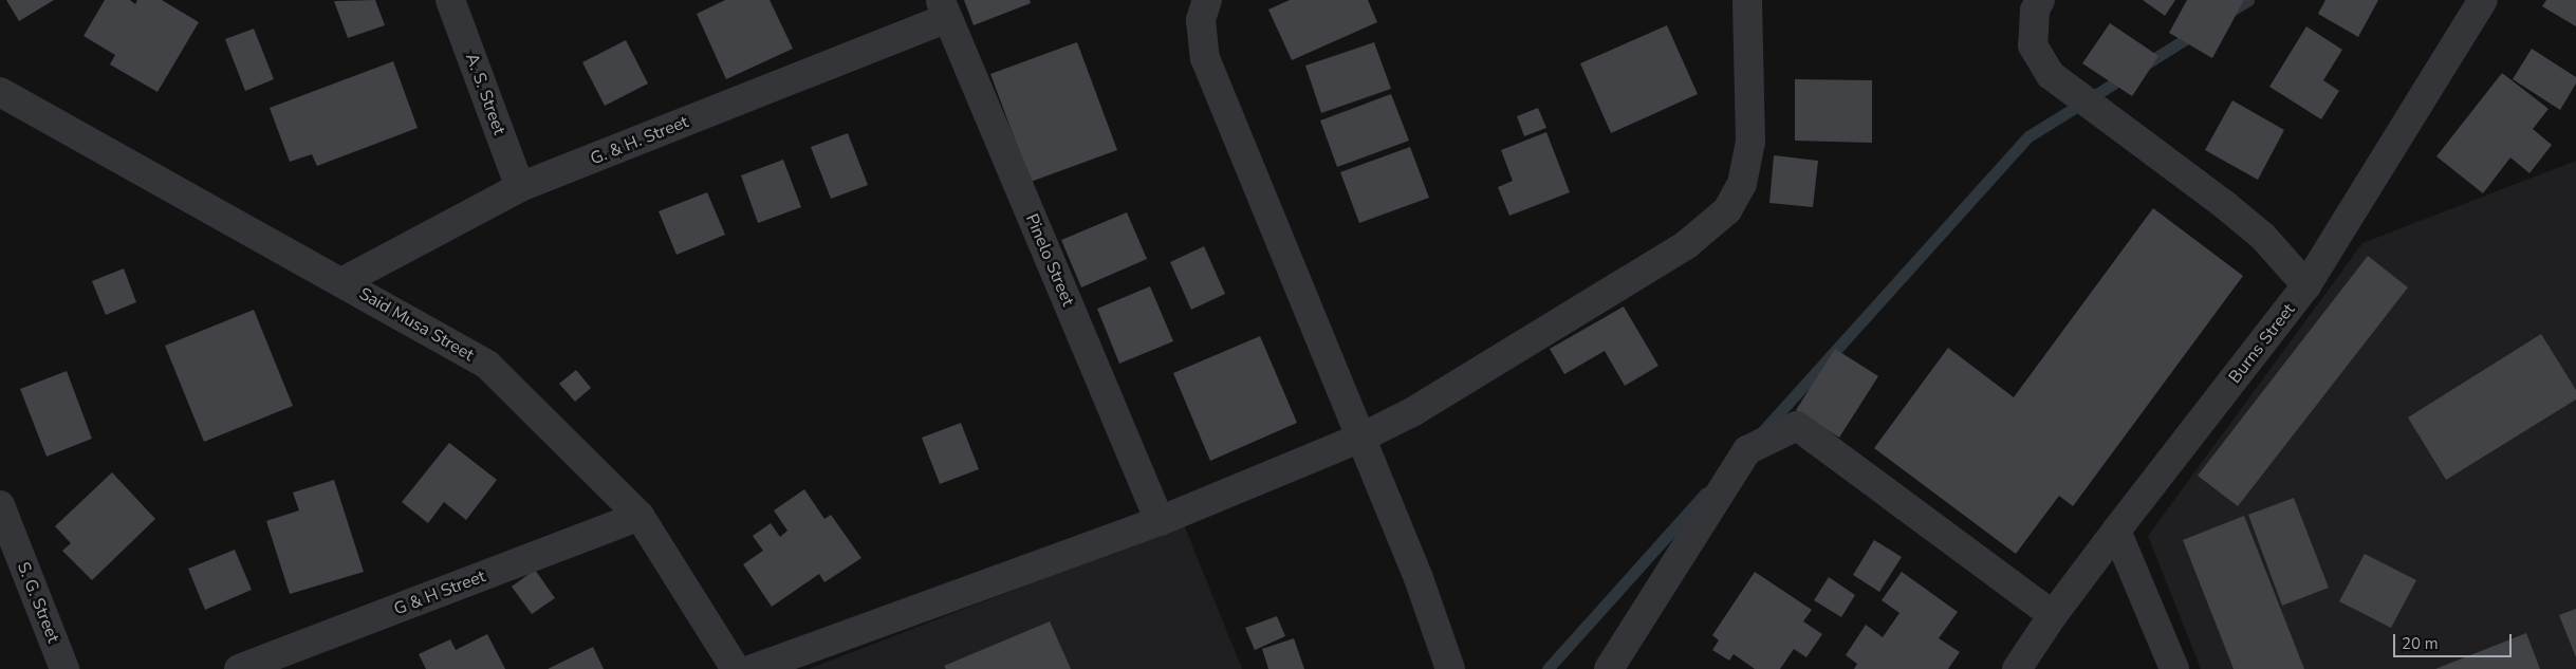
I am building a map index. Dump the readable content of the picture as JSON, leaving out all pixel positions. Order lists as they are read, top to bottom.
{
  "streets": {
    "street": [
      "A. S. Street",
      "G. & H. Street",
      "Pinelo Street",
      "Said Musa Street",
      "Burns Street",
      "G & H Street",
      "S. G. Street"
    ]
  },
  "crossings": [
    ["A. S. Street", "G. & H. Street"],
    ["G. & H. Street", "Pinelo Street"],
    ["G. & H. Street", "Said Musa Street"],
    ["Said Musa Street", "G & H Street"]
  ],
  "scale_bar": "20 m"
}
